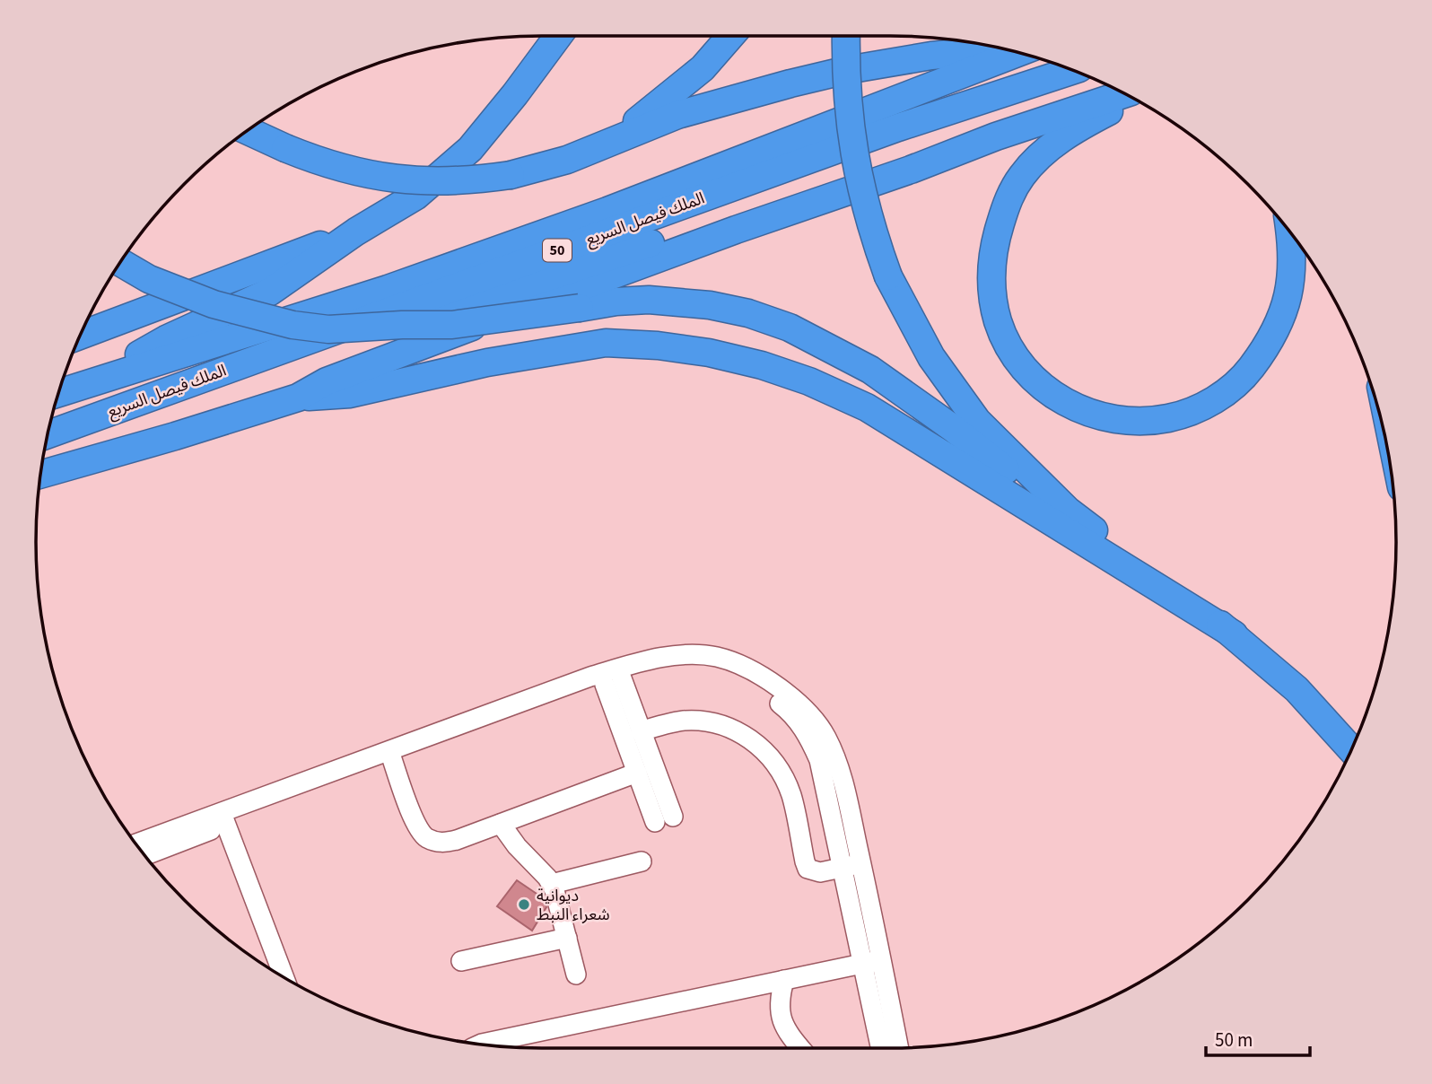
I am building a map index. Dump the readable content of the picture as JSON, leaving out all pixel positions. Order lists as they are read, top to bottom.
{
  "streets": {
    "highway": ["الملك فيصل السريع", "50"]
  },
  "places": ["ديوانية شعراء النبط"],
  "scale_bar": "50 m"
}
